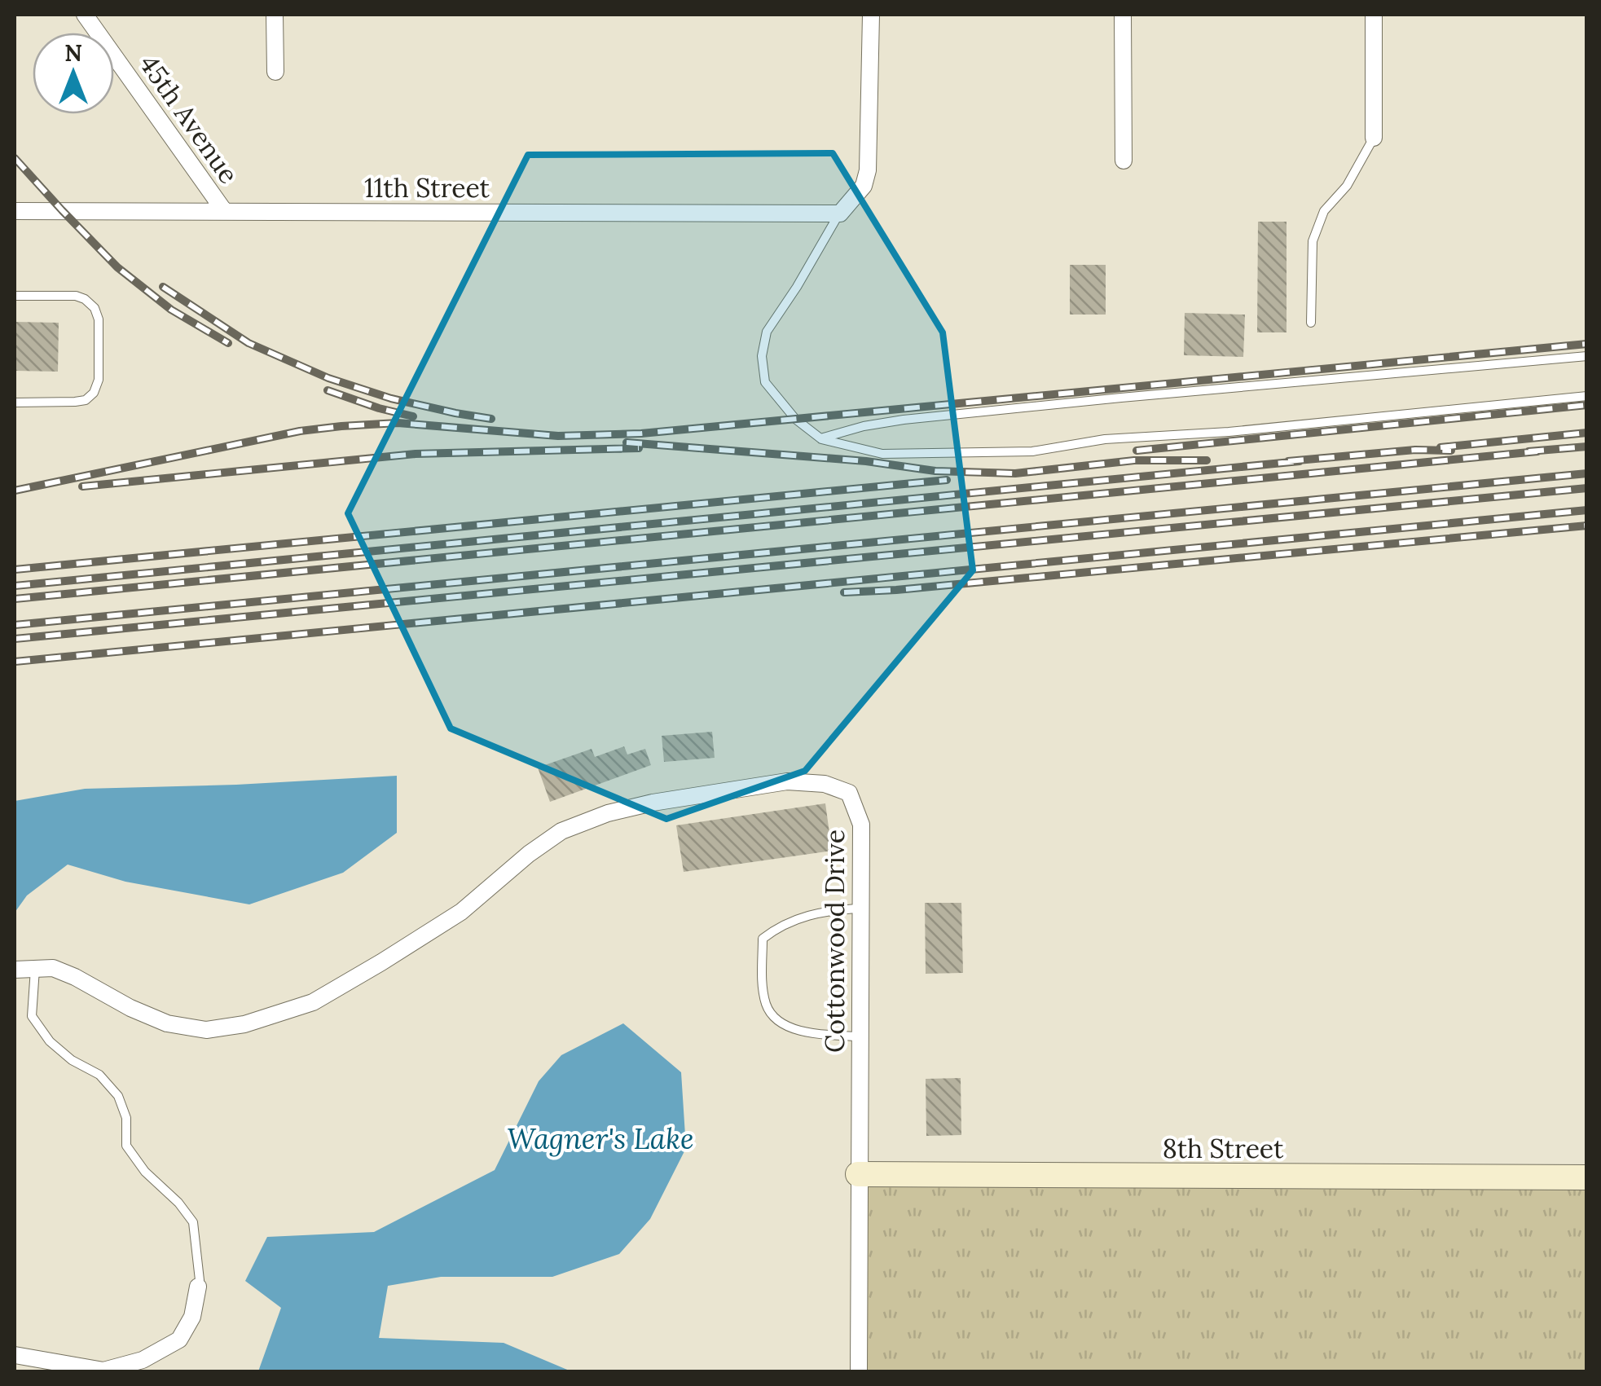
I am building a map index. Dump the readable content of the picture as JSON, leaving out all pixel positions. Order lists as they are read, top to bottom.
{
  "streets": {
    "street": [
      "45th Avenue",
      "11th Street",
      "Cottonwood Drive",
      "8th Street"
    ]
  },
  "crossings": [
    ["45th Avenue", "11th Street"],
    ["Cottonwood Drive", "8th Street"]
  ],
  "water": ["Wagner's Lake"],
  "north": "top"
}
